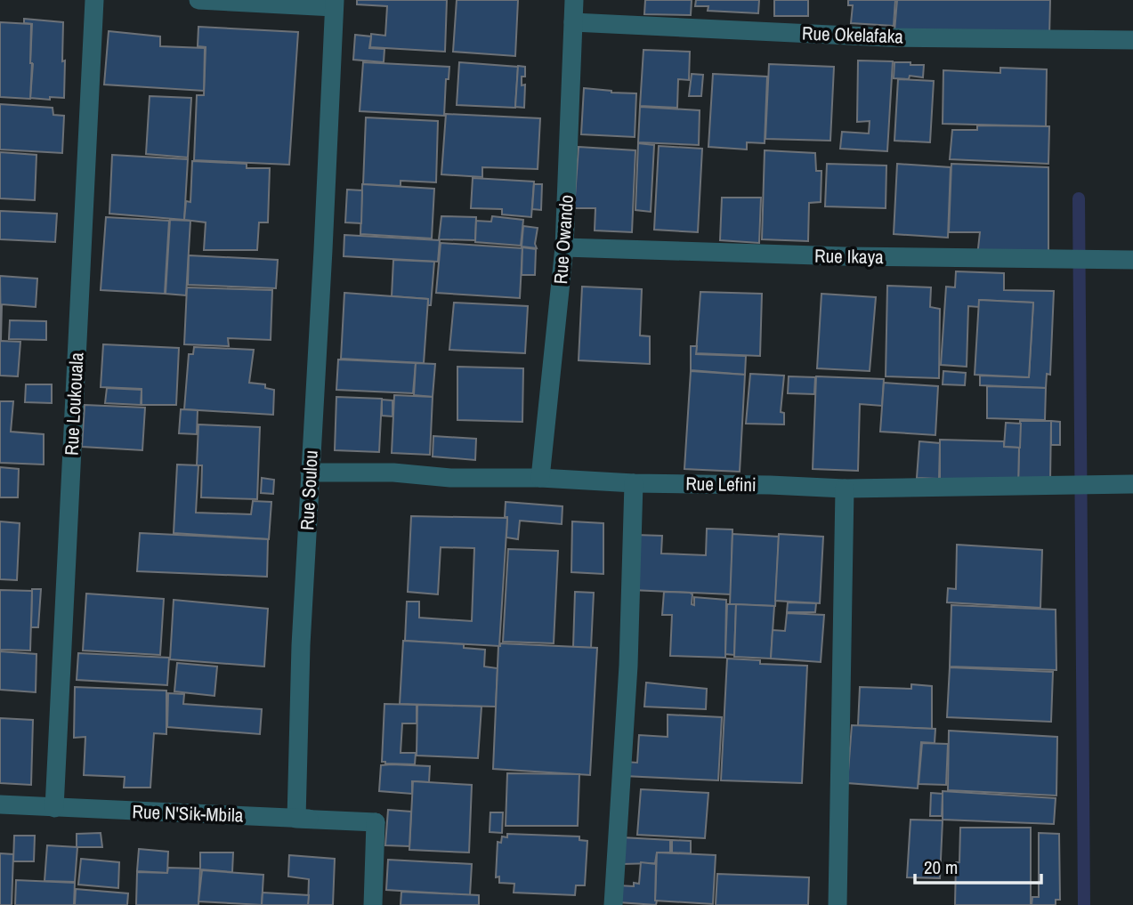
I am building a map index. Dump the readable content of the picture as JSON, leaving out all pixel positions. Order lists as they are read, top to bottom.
{
  "streets": {
    "street": [
      "Rue Okelafaka",
      "Rue Owando",
      "Rue Ikaya",
      "Rue Loukouala",
      "Rue Lefini",
      "Rue Soulou",
      "Rue N'Sik-Mbila"
    ]
  },
  "crossings": [
    ["Rue Okelafaka", "Rue Owando"],
    ["Rue Owando", "Rue Ikaya"],
    ["Rue Owando", "Rue Lefini"],
    ["Rue Loukouala", "Rue N'Sik-Mbila"],
    ["Rue Lefini", "Rue Soulou"],
    ["Rue Soulou", "Rue N'Sik-Mbila"]
  ],
  "scale_bar": "20 m"
}
